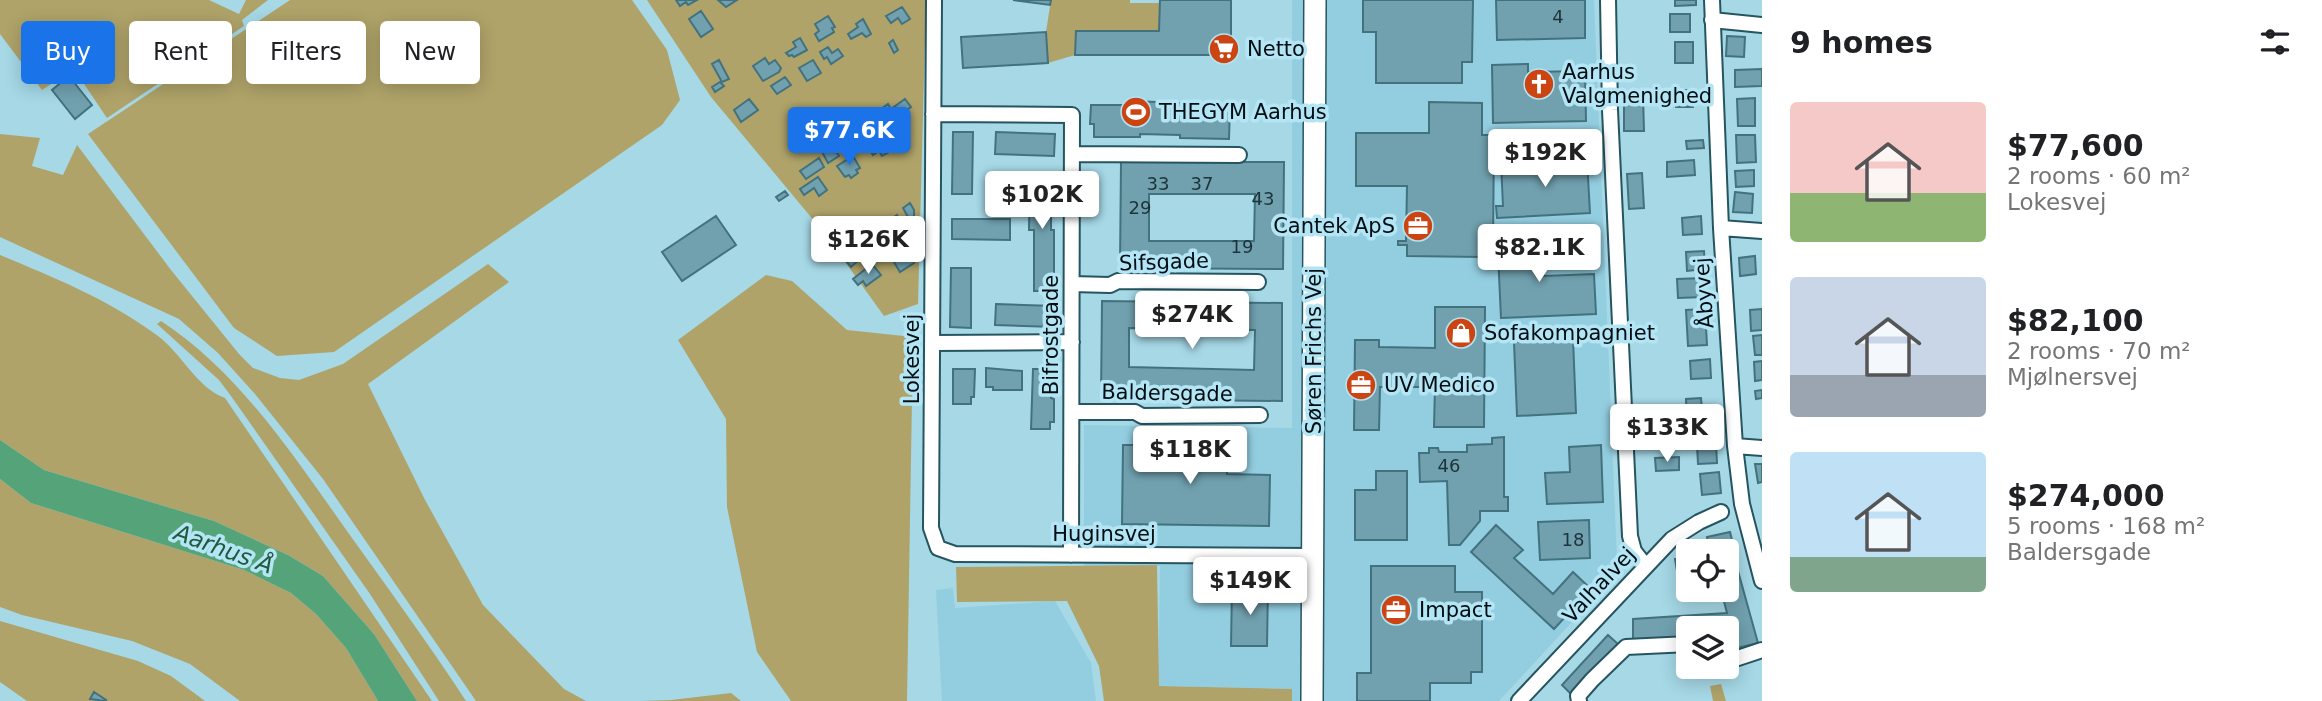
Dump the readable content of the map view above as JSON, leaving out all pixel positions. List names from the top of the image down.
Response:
{
  "streets": {
    "street": [
      "Sifsgade",
      "Åbyvej",
      "Bifrostgade",
      "Søren Frichs Vej",
      "Lokesvej",
      "Baldersgade",
      "Huginsvej",
      "Valhalvej"
    ]
  },
  "crossings": [
    ["Sifsgade", "Bifrostgade"],
    ["Bifrostgade", "Lokesvej"],
    ["Bifrostgade", "Baldersgade"],
    ["Bifrostgade", "Huginsvej"],
    ["Søren Frichs Vej", "Huginsvej"],
    ["Lokesvej", "Huginsvej"]
  ],
  "water": ["Aarhus Å"],
  "places": {
    "supermarket": ["Netto"],
    "church": ["Aarhus Valgmenighed"],
    "sports": ["THEGYM Aarhus"],
    "office": ["Cantek ApS", "UV Medico", "Impact"],
    "shop": ["Sofakompagniet"]
  },
  "house_numbers": [
    "4",
    "33",
    "37",
    "43",
    "29",
    "19",
    "46",
    "18"
  ],
  "page": {
    "heading": "9 homes",
    "chip": [
      "Buy",
      "Rent",
      "Filters",
      "New"
    ],
    "list": [
      {
        "name": "$77,600",
        "note": "2 rooms · 60 m² · Lokesvej"
      },
      {
        "name": "$82,100",
        "note": "2 rooms · 70 m² · Mjølnersvej"
      },
      {
        "name": "$274,000",
        "note": "5 rooms · 168 m² · Baldersgade"
      }
    ],
    "price": [
      "$77.6K",
      "$192K",
      "$102K",
      "$126K",
      "$82.1K",
      "$274K",
      "$133K",
      "$118K",
      "$149K"
    ]
  }
}
